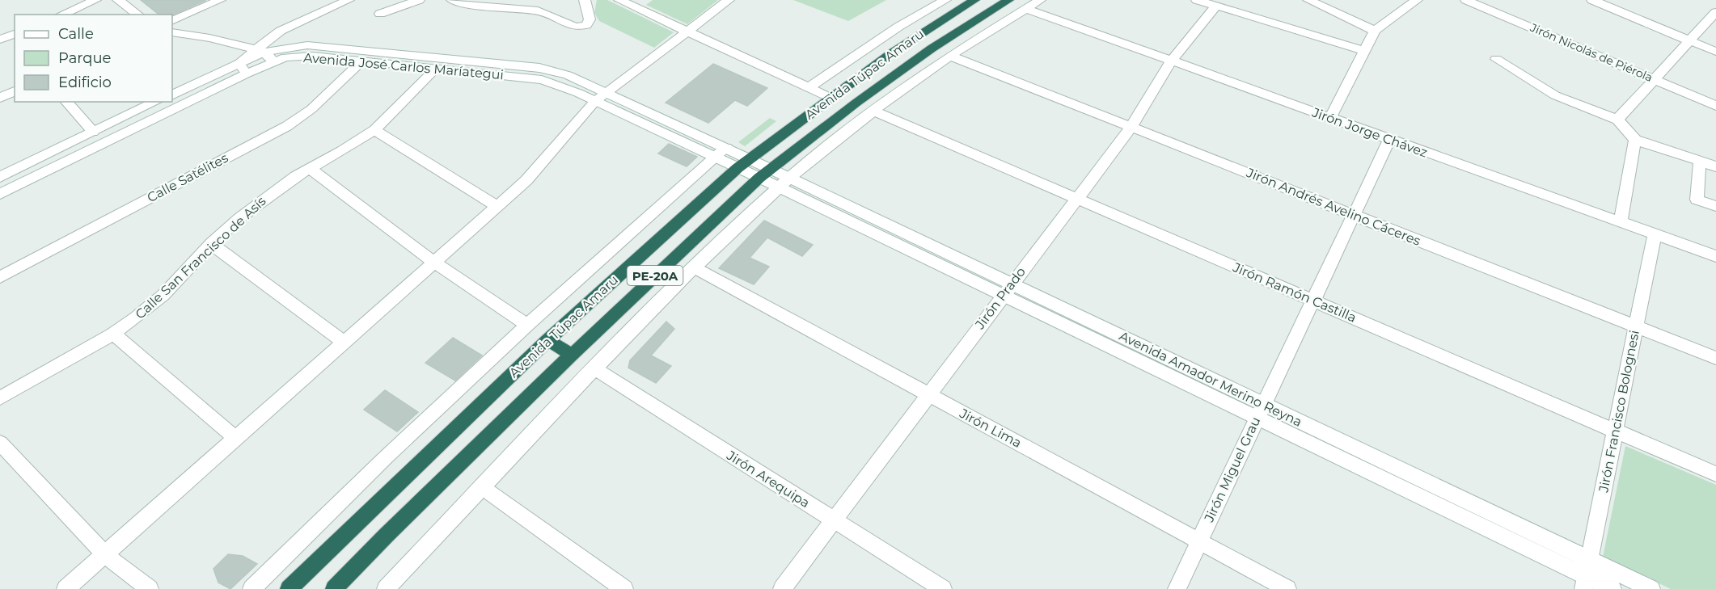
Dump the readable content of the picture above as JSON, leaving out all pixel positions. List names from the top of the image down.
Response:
{
  "streets": {
    "highway": ["Avenida Túpac Amaru", "PE-20A"],
    "street": [
      "Jirón Nicolás de Piérola",
      "Avenida José Carlos Maríategui",
      "Jirón Jorge Chávez",
      "Calle Satélites",
      "Jirón Andrés Avelino Cáceres",
      "Calle San Francisco de Asís",
      "Jirón Ramón Castilla",
      "Jirón Prado",
      "Avenida Amador Merino Reyna",
      "Jirón Francisco Bolognesi",
      "Jirón Lima",
      "Jirón Miguel Grau",
      "Jirón Arequipa"
    ]
  },
  "crossings": [
    ["Avenida José Carlos Maríategui", "Avenida Túpac Amaru"],
    ["Avenida José Carlos Maríategui", "Calle Satélites"],
    ["Avenida José Carlos Maríategui", "Calle San Francisco de Asís"],
    ["Avenida José Carlos Maríategui", "Avenida Amador Merino Reyna"],
    ["Avenida Túpac Amaru", "Avenida Amador Merino Reyna"],
    ["Jirón Jorge Chávez", "Jirón Prado"],
    ["Jirón Jorge Chávez", "Jirón Francisco Bolognesi"],
    ["Jirón Jorge Chávez", "Jirón Miguel Grau"],
    ["Jirón Andrés Avelino Cáceres", "Jirón Prado"],
    ["Jirón Andrés Avelino Cáceres", "Jirón Francisco Bolognesi"],
    ["Jirón Andrés Avelino Cáceres", "Jirón Miguel Grau"],
    ["Jirón Ramón Castilla", "Jirón Prado"],
    ["Jirón Ramón Castilla", "Jirón Francisco Bolognesi"],
    ["Jirón Ramón Castilla", "Jirón Miguel Grau"],
    ["Jirón Prado", "Avenida Amador Merino Reyna"],
    ["Jirón Prado", "Jirón Lima"],
    ["Jirón Prado", "Jirón Arequipa"],
    ["Avenida Amador Merino Reyna", "Jirón Francisco Bolognesi"],
    ["Avenida Amador Merino Reyna", "Jirón Miguel Grau"],
    ["Jirón Lima", "Jirón Miguel Grau"]
  ],
  "legend": ["Calle", "Parque", "Edificio"]
}
